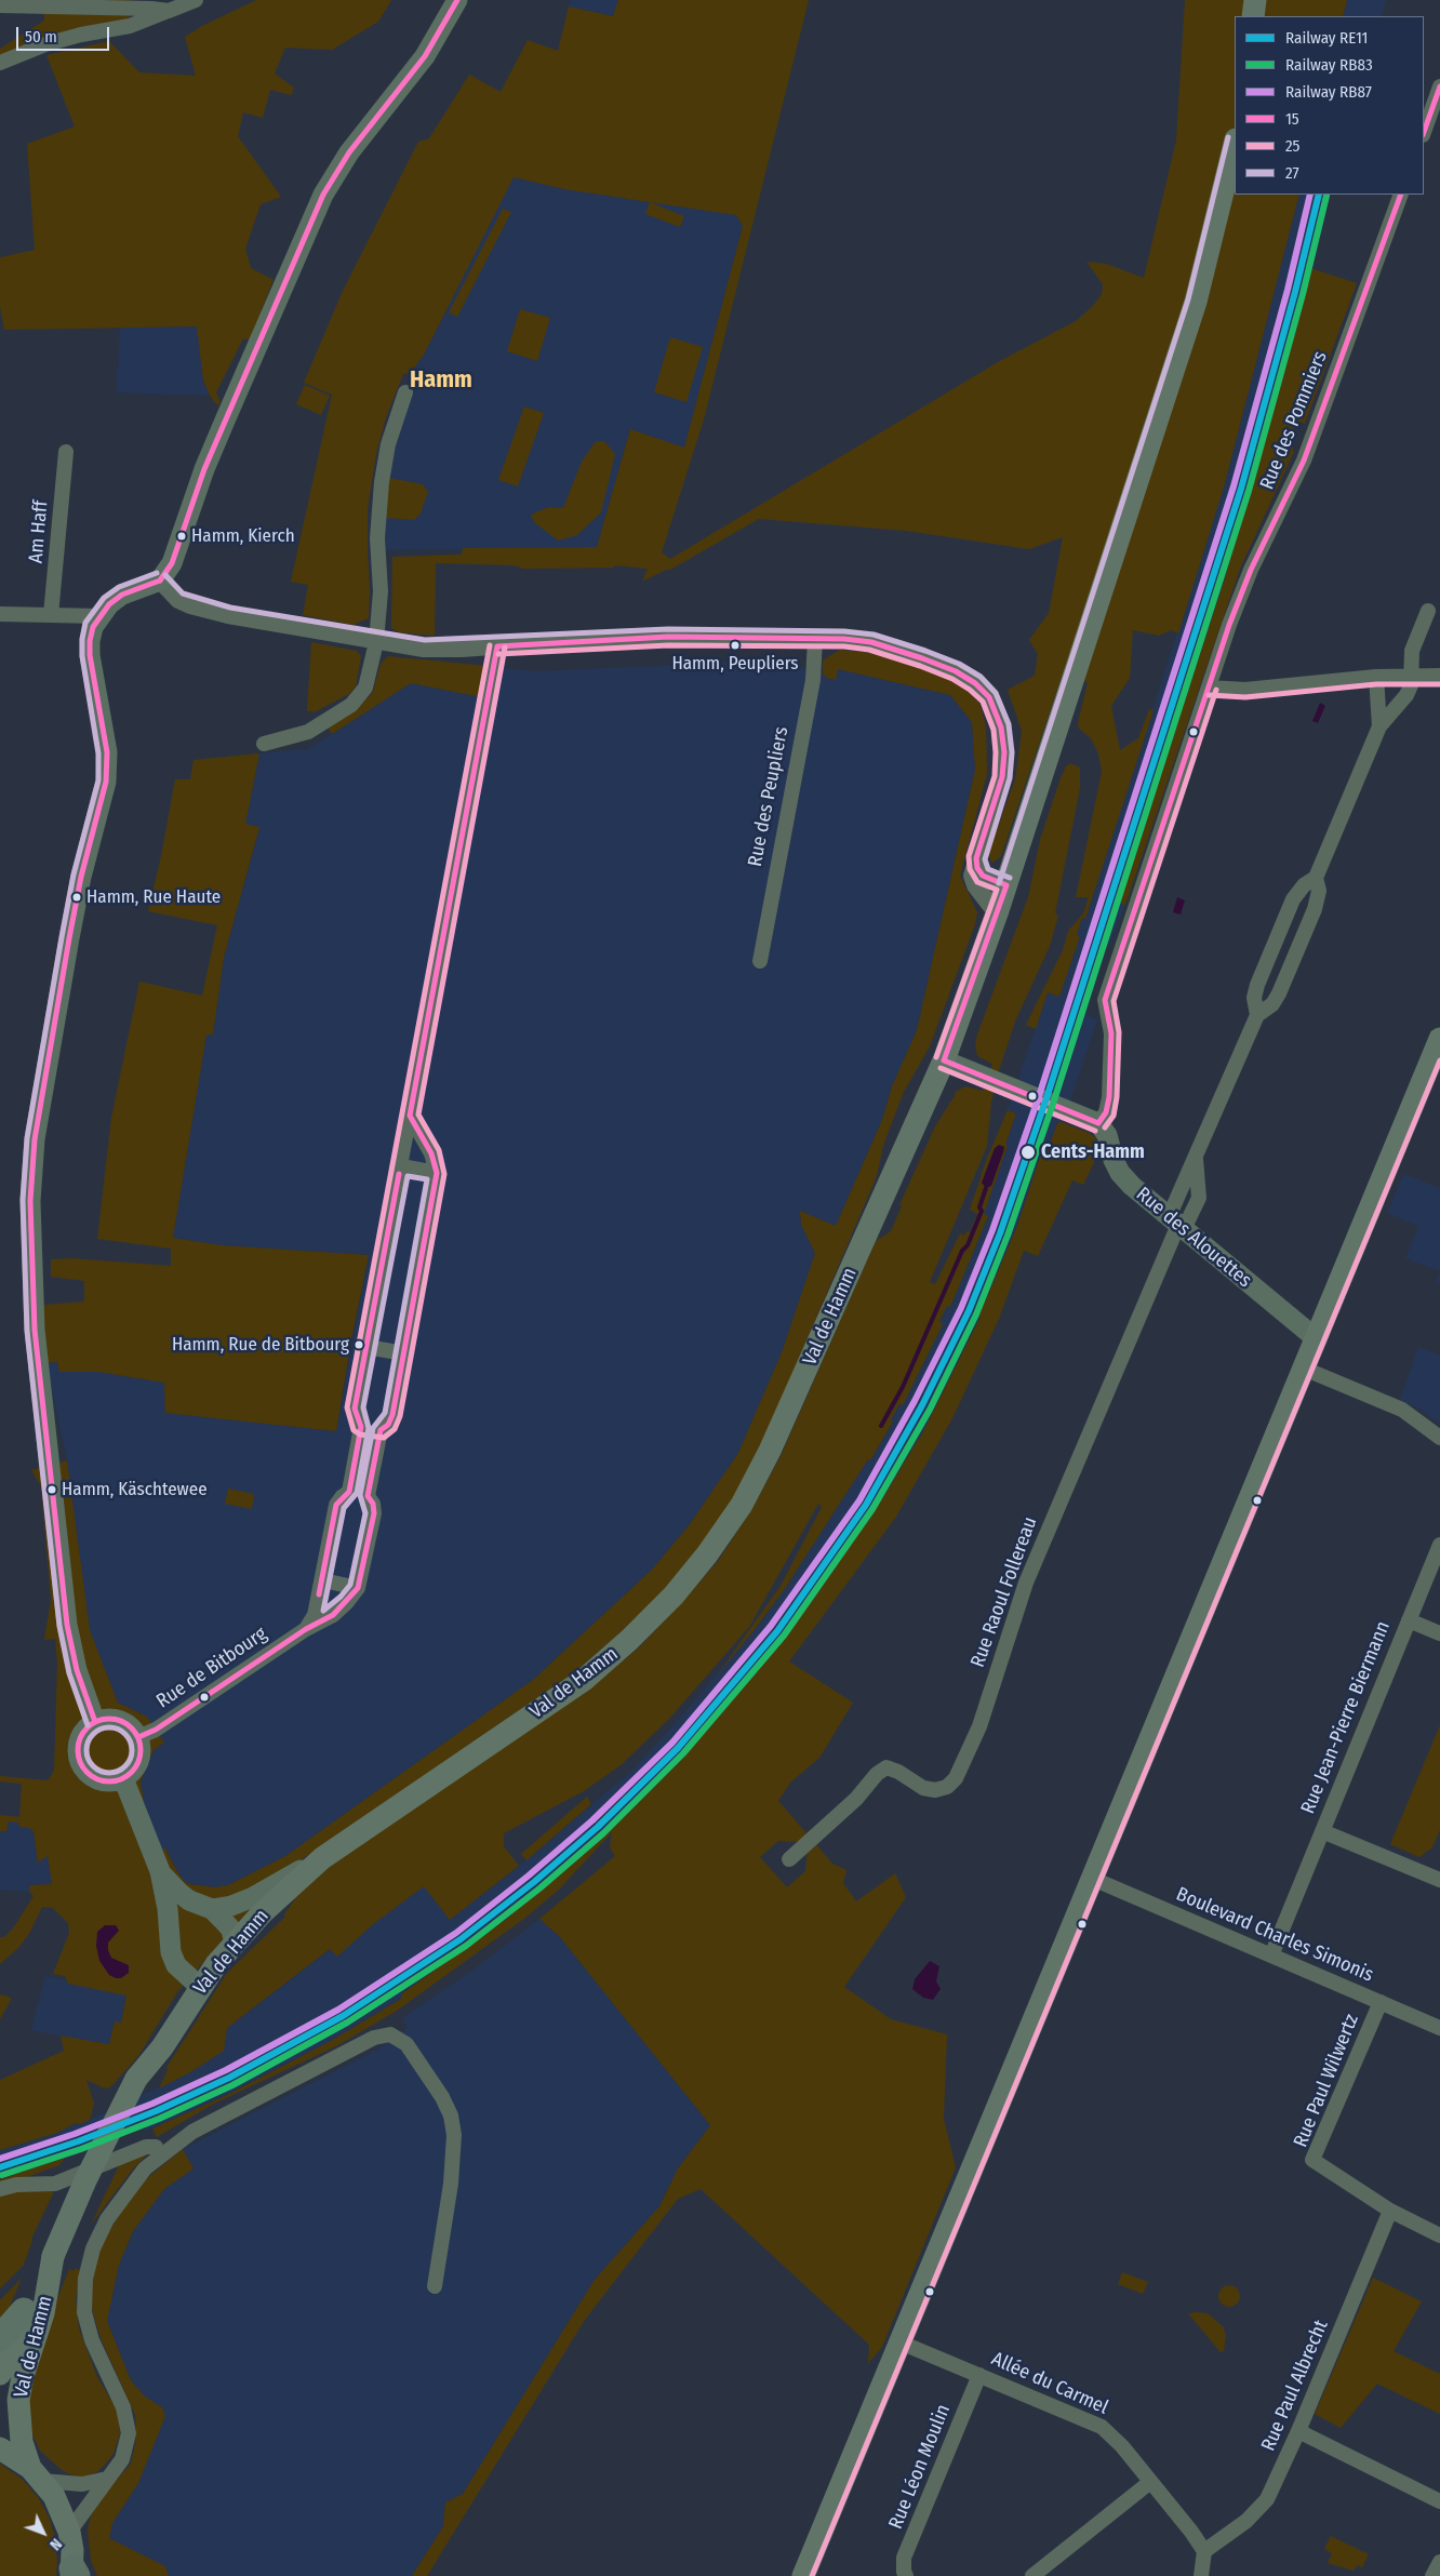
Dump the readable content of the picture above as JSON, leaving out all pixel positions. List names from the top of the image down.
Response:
{
  "streets": {
    "main road": ["Rue des Alouettes", "Val de Hamm"],
    "street": [
      "Rue des Pommiers",
      "Am Haff",
      "Rue des Peupliers",
      "Rue Raoul Follereau",
      "Rue de Bitbourg",
      "Rue Jean-Pierre Biermann",
      "Boulevard Charles Simonis",
      "Rue Paul Wilwertz",
      "Allée du Carmel",
      "Rue Paul Albrecht",
      "Rue Léon Moulin"
    ]
  },
  "crossings": [
    ["Rue des Pommiers", "Rue des Alouettes"],
    ["Rue des Alouettes", "Rue Raoul Follereau"],
    ["Rue Jean-Pierre Biermann", "Boulevard Charles Simonis"],
    ["Boulevard Charles Simonis", "Rue Paul Wilwertz"],
    ["Rue Paul Wilwertz", "Rue Paul Albrecht"],
    ["Allée du Carmel", "Rue Paul Albrecht"],
    ["Allée du Carmel", "Rue Léon Moulin"]
  ],
  "districts": ["Hamm"],
  "places": [
    "Hamm, Kierch",
    "Hamm, Peupliers",
    "Hamm, Rue Haute",
    "Cents-Hamm",
    "Hamm, Rue de Bitbourg",
    "Hamm, Käschtewee"
  ],
  "lines": [
    "transit line 15",
    "transit line 27",
    "rail line RE11",
    "rail line RB87",
    "rail line RB83",
    "transit line 25"
  ],
  "legend": [
    "Railway RE11",
    "Railway RB83",
    "Railway RB87",
    "15",
    "25",
    "27"
  ],
  "scale_bar": "50 m",
  "north": "bottom right"
}
